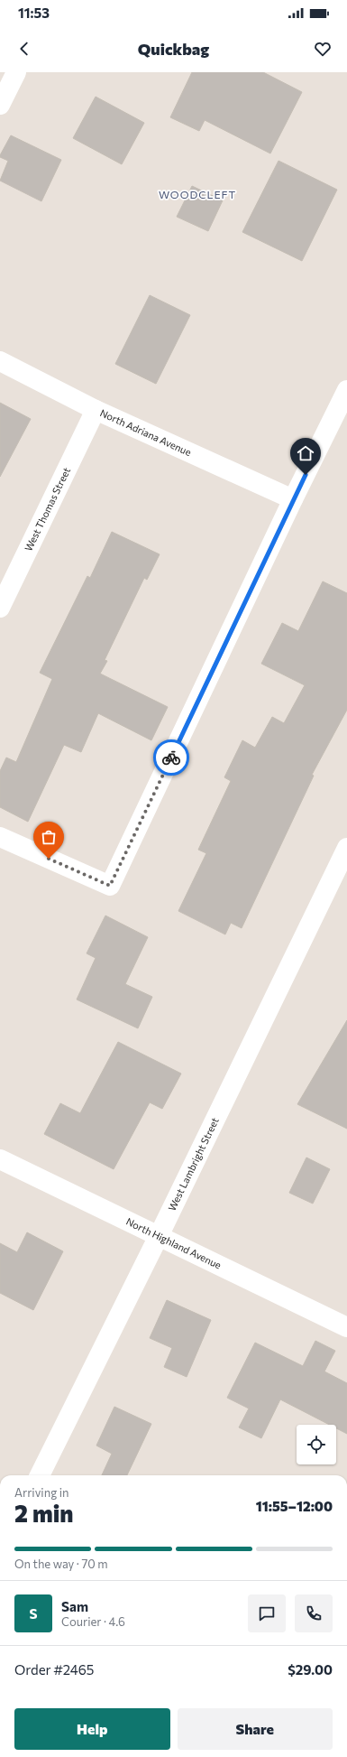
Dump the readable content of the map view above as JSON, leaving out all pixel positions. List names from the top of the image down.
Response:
{
  "streets": {
    "street": [
      "North Adriana Avenue",
      "West Thomas Street",
      "West Lambright Street",
      "North Highland Avenue"
    ]
  },
  "crossings": [
    ["North Adriana Avenue", "West Thomas Street"],
    ["West Lambright Street", "North Highland Avenue"]
  ],
  "districts": ["WOODCLEFT"],
  "page": {
    "status": "11:53",
    "header": "Quickbag",
    "heading": ["2 min", "Arriving in", "11:55–12:00"],
    "panel": [
      "Sam",
      "Courier · 4.6",
      "Order #2465",
      "$29.00"
    ],
    "bar": "On the way · 70 m",
    "round": "S",
    "buttons": ["Help", "Share"]
  }
}
